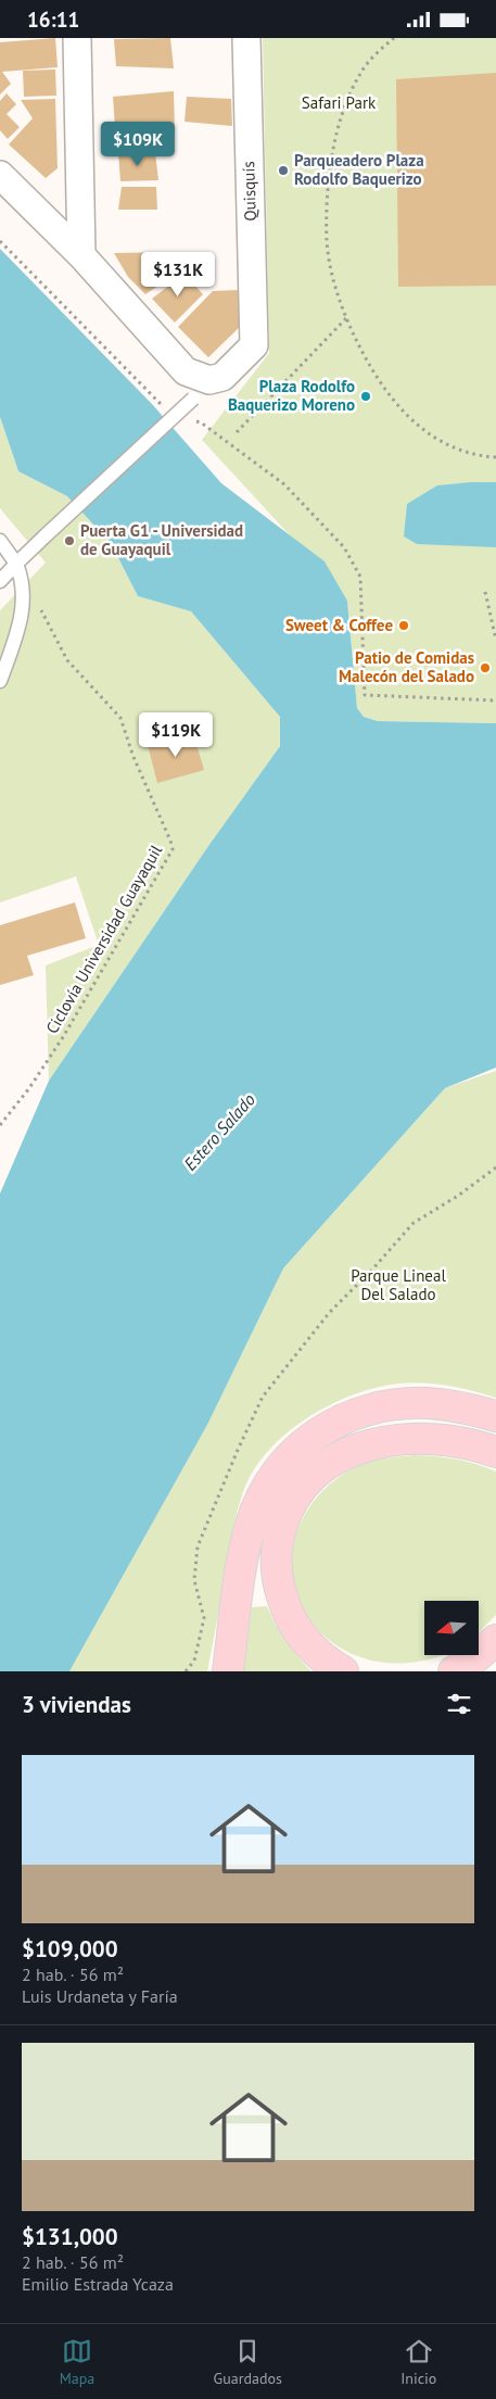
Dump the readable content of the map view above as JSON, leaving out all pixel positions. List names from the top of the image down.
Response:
{
  "streets": {
    "street": ["Quisquís"],
    "path": ["Ciclovía Universidad Guayaquil"]
  },
  "water": ["Estero Salado"],
  "parks": ["Safari Park", "Parque Lineal Del Salado"],
  "places": [
    "Parqueadero Plaza Rodolfo Baquerizo",
    "Plaza Rodolfo Baquerizo Moreno",
    "Puerta G1 - Universidad de Guayaquil",
    "Sweet & Coffee",
    "Patio de Comidas Malecón del Salado"
  ],
  "north": "left",
  "page": {
    "status": "16:11",
    "price": ["$109K", "$131K", "$119K"],
    "heading": "3 viviendas",
    "list": [
      {
        "name": "$109,000",
        "note": "2 hab. · 56 m² · Luis Urdaneta y Faría"
      },
      {
        "name": "$131,000",
        "note": "2 hab. · 56 m² · Emilio Estrada Ycaza"
      }
    ],
    "tabs": ["Mapa", "Guardados", "Inicio"]
  }
}
